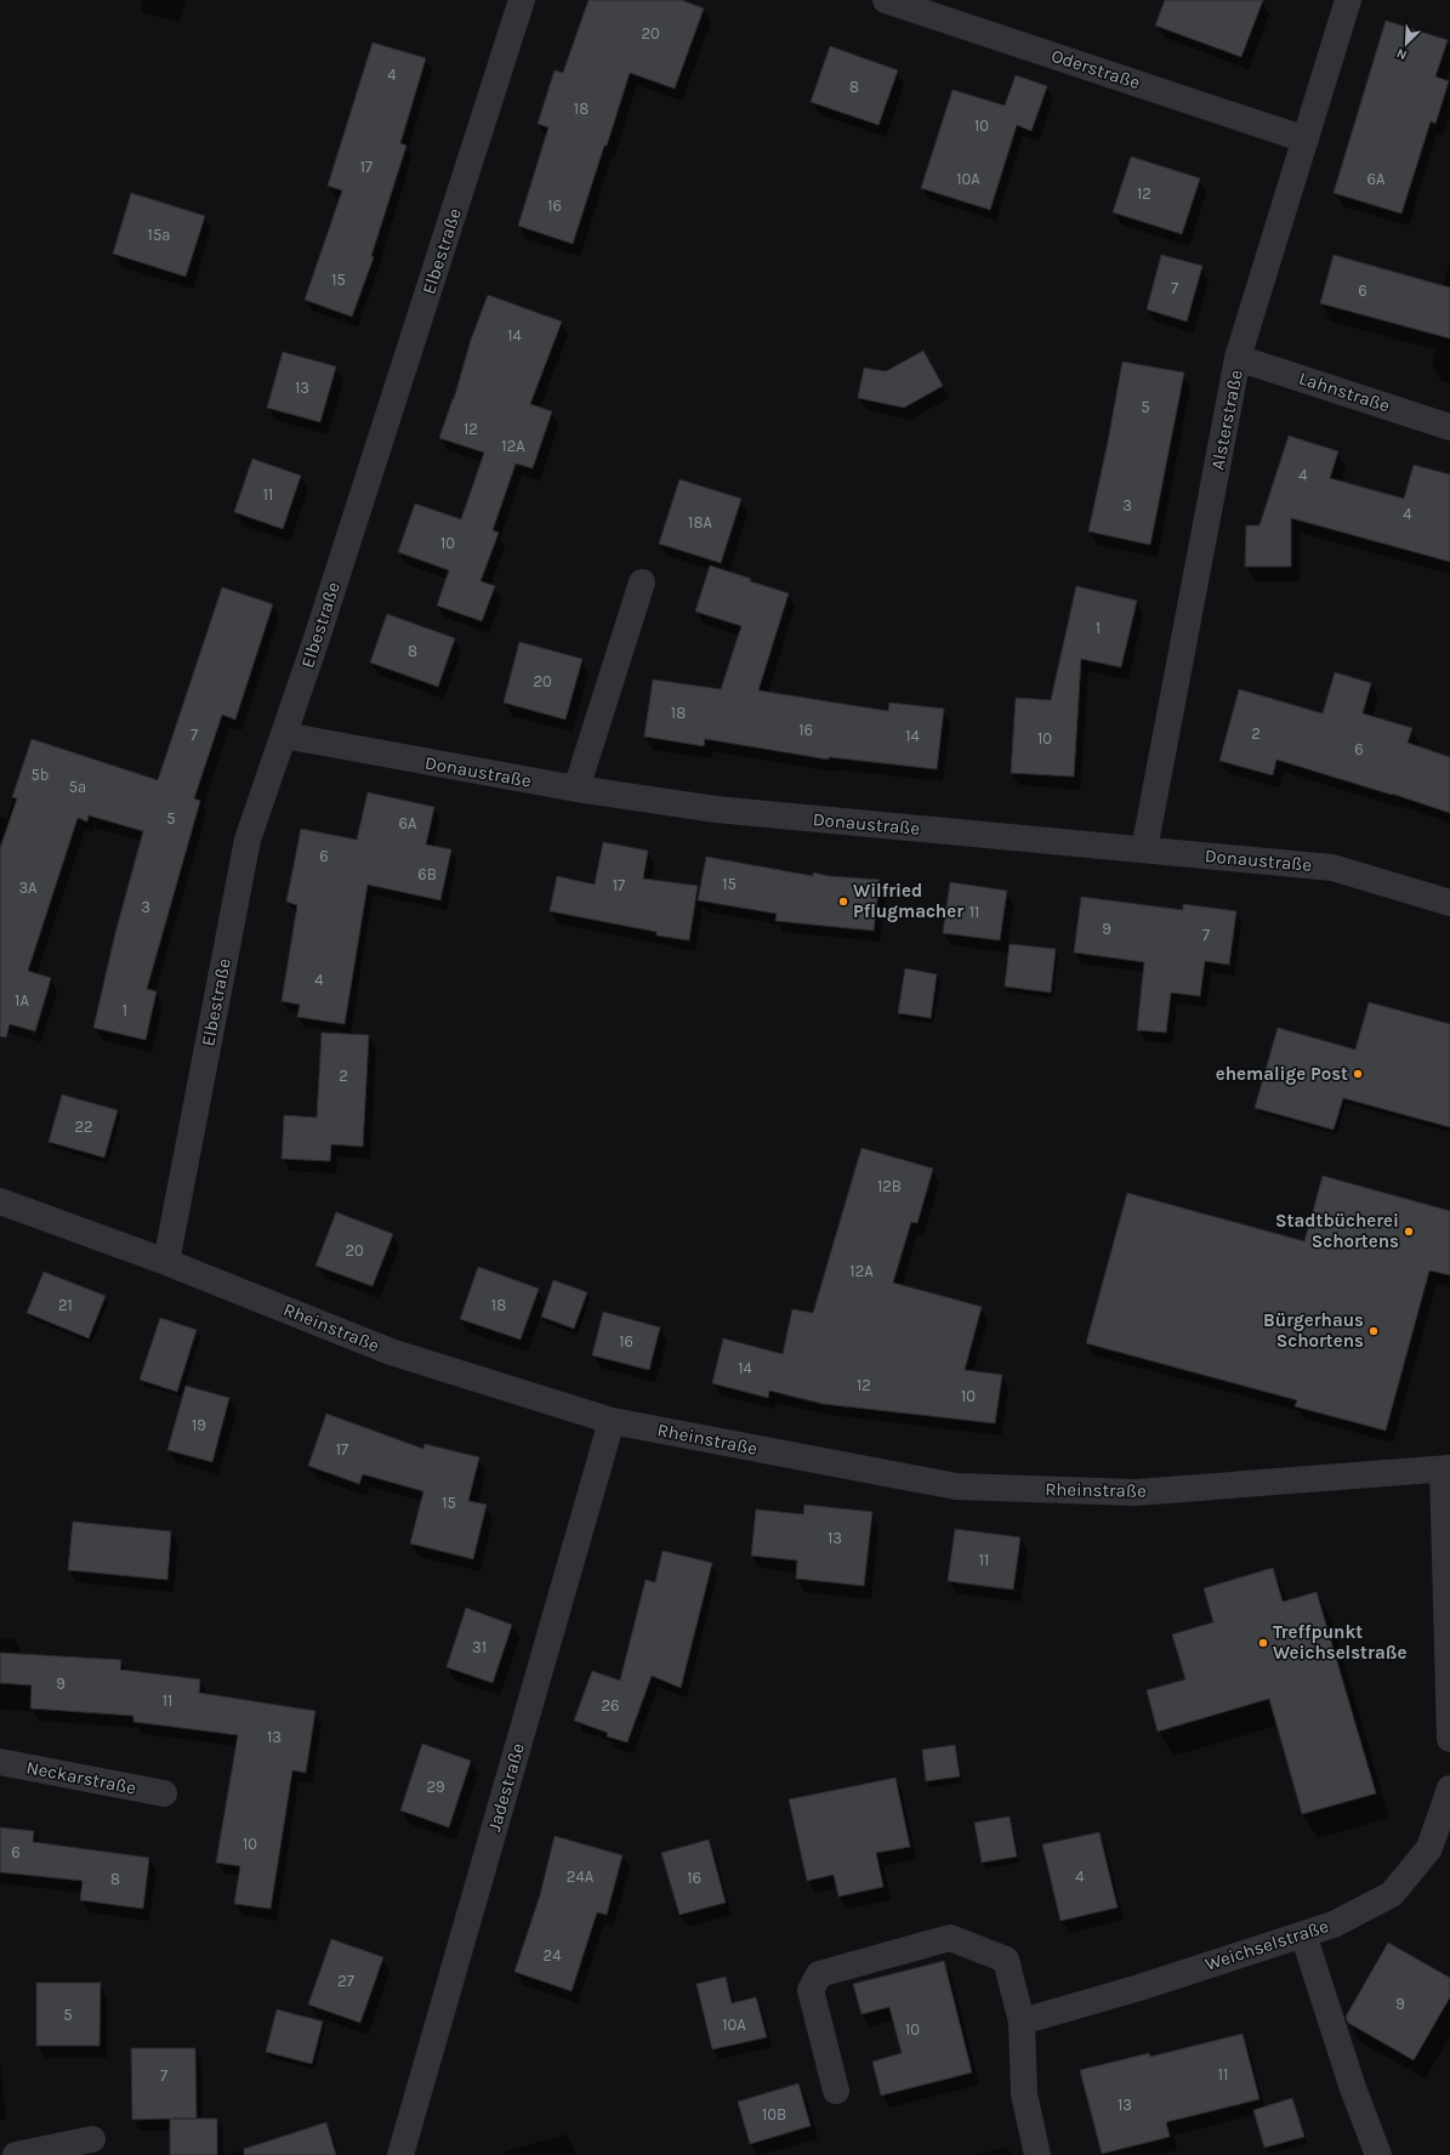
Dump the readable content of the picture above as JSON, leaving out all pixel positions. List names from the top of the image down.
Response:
{
  "streets": {
    "street": [
      "Oderstraße",
      "Elbestraße",
      "Lahnstraße",
      "Alsterstraße",
      "Donaustraße",
      "Rheinstraße",
      "Neckarstraße",
      "Jadestraße",
      "Weichselstraße"
    ]
  },
  "crossings": [
    ["Oderstraße", "Alsterstraße"],
    ["Elbestraße", "Donaustraße"],
    ["Elbestraße", "Rheinstraße"],
    ["Lahnstraße", "Alsterstraße"],
    ["Alsterstraße", "Donaustraße"],
    ["Rheinstraße", "Jadestraße"]
  ],
  "places": [
    "Wilfried Pflugmacher",
    "ehemalige Post",
    "Stadtbücherei Schortens",
    "Bürgerhaus Schortens",
    "Treffpunkt Weichselstraße"
  ],
  "house_numbers": [
    "20",
    "4",
    "8",
    "18",
    "10",
    "17",
    "10A",
    "6A",
    "12",
    "16",
    "15a",
    "15",
    "7",
    "6",
    "14",
    "13",
    "5",
    "12",
    "12A",
    "4",
    "11",
    "3",
    "4",
    "18A",
    "10",
    "1",
    "8",
    "20",
    "18",
    "16",
    "2",
    "7",
    "14",
    "10",
    "6",
    "5b",
    "5a",
    "5",
    "6A",
    "6",
    "6B",
    "15",
    "17",
    "3A",
    "3",
    "11",
    "9",
    "7",
    "4",
    "1A",
    "1",
    "2",
    "22",
    "12B",
    "20",
    "12A",
    "21",
    "18",
    "16",
    "14",
    "12",
    "10",
    "19",
    "17",
    "15",
    "13",
    "11",
    "31",
    "9",
    "11",
    "26",
    "13",
    "29",
    "10",
    "6",
    "24A",
    "4",
    "16",
    "8",
    "24",
    "27",
    "9",
    "5",
    "10A",
    "10",
    "11",
    "7",
    "13",
    "10B"
  ],
  "north": "bottom left"
}
